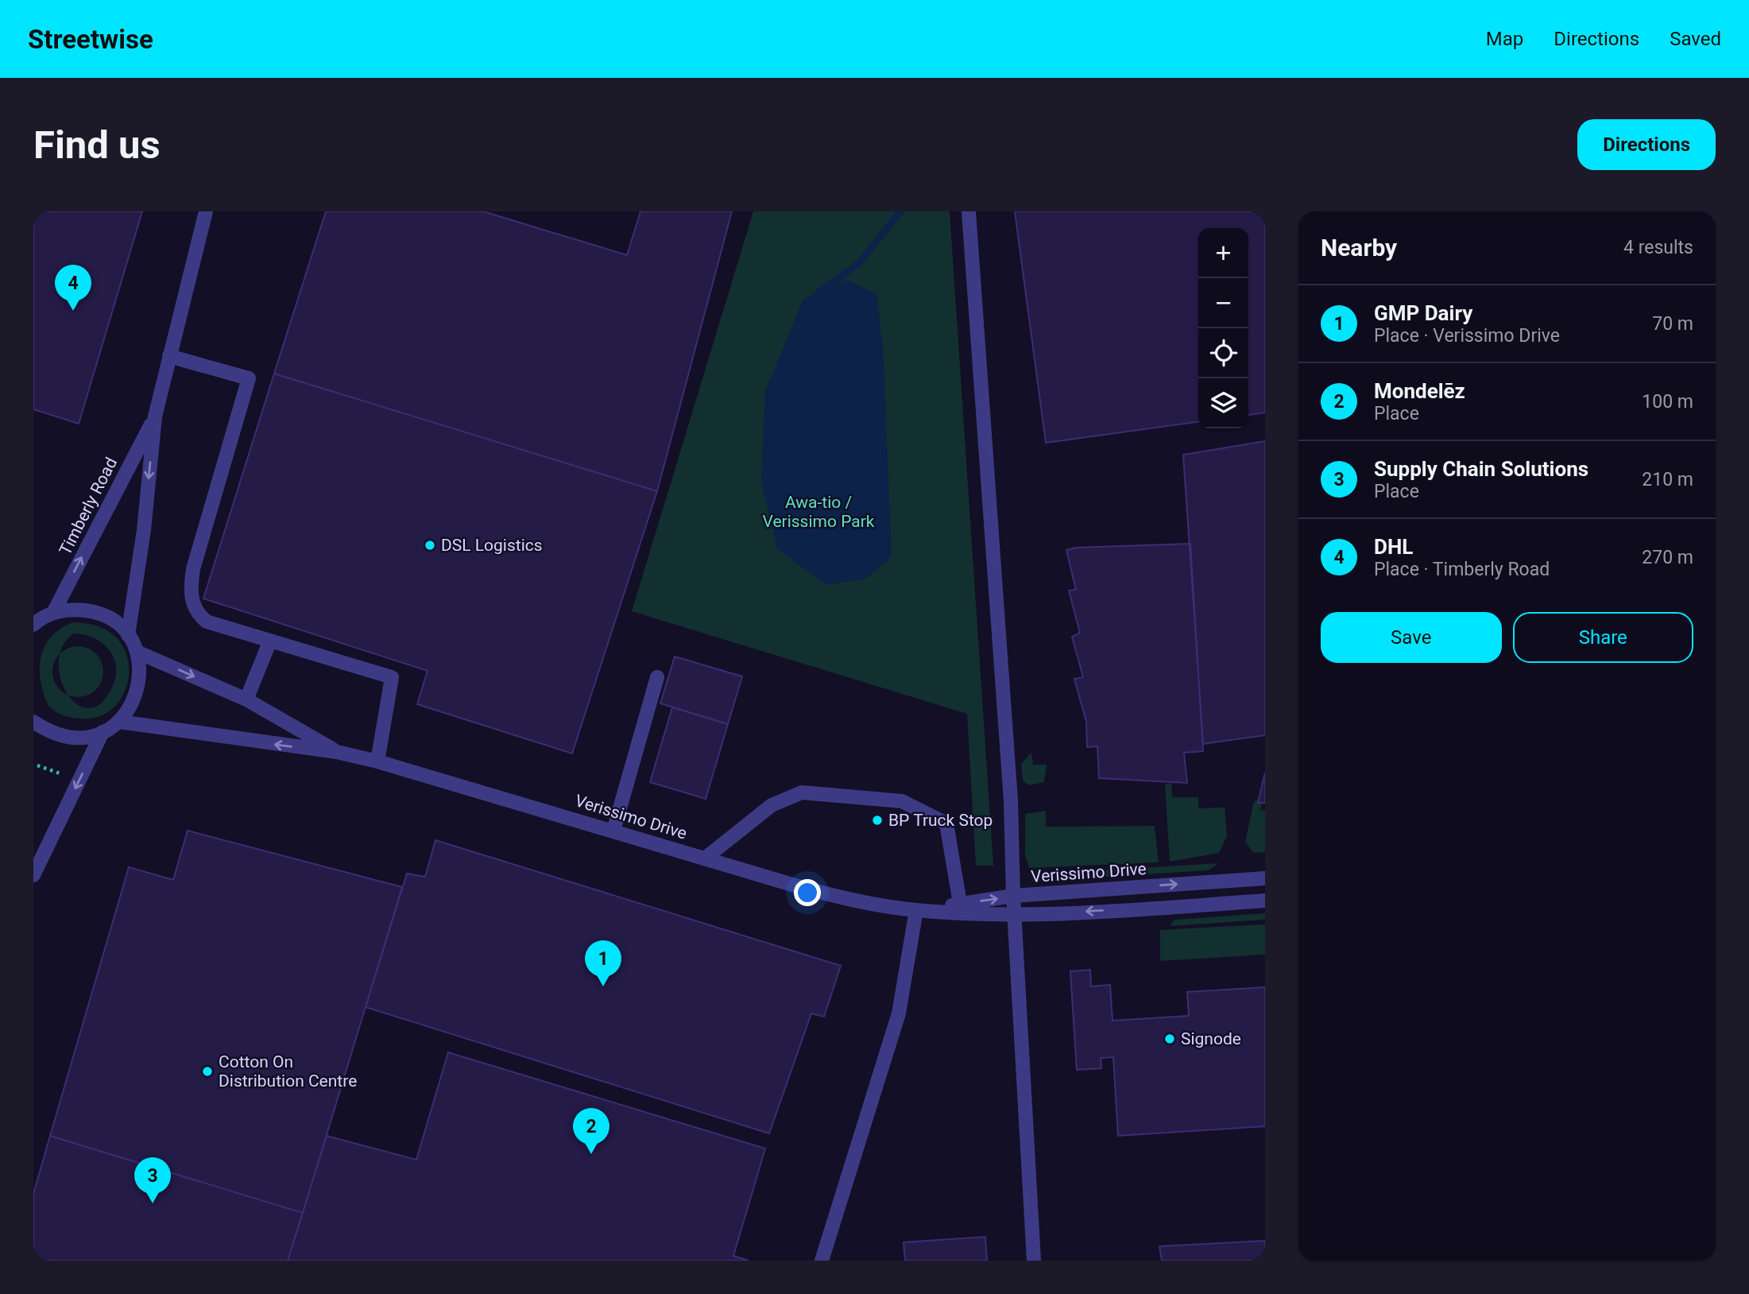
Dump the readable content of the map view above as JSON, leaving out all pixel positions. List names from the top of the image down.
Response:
{
  "streets": {
    "street": ["Timberly Road", "Verissimo Drive"]
  },
  "parks": ["Awa-tio / Verissimo Park"],
  "places": [
    "DSL Logistics",
    "BP Truck Stop",
    "Signode",
    "Cotton On Distribution Centre"
  ],
  "page": {
    "header": "Streetwise",
    "nav": ["Map", "Directions", "Saved"],
    "buttons": [
      "Directions",
      ["Save", "Share"]
    ],
    "title": "Find us",
    "heading": ["Nearby", "4 results"],
    "map_buttons": ["+", "−"],
    "pins": [
      "4",
      "1",
      "2",
      "3"
    ],
    "list": [
      {
        "mark": "1",
        "name": "GMP Dairy",
        "note": "Place · Verissimo Drive",
        "value": "70 m"
      },
      {
        "mark": "2",
        "name": "Mondelēz",
        "note": "Place",
        "value": "100 m"
      },
      {
        "mark": "3",
        "name": "Supply Chain Solutions",
        "note": "Place",
        "value": "210 m"
      },
      {
        "mark": "4",
        "name": "DHL",
        "note": "Place · Timberly Road",
        "value": "270 m"
      }
    ]
  }
}
